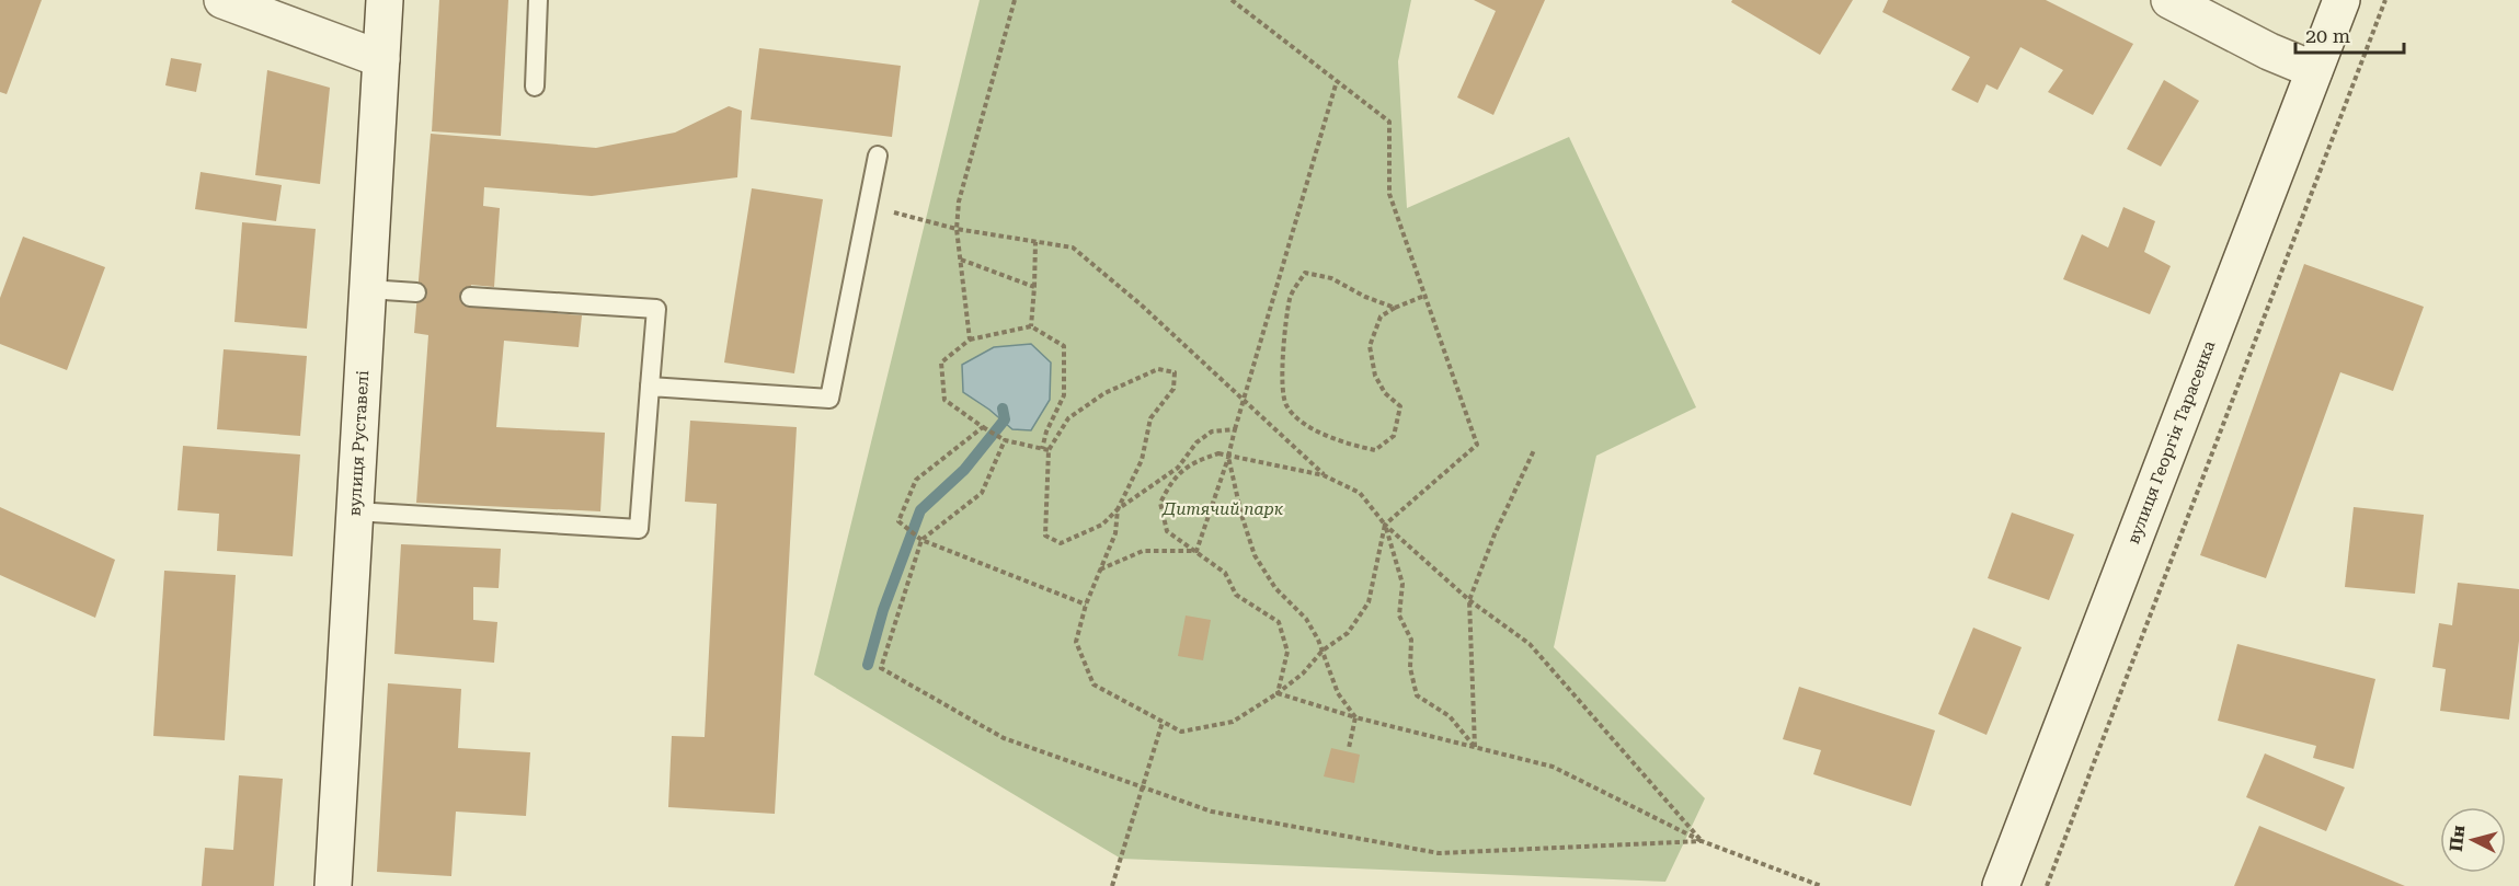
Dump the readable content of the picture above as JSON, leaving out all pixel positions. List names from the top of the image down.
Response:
{
  "streets": {
    "street": ["вулиця Георгія Тарасенка", "вулиця Руставелі"]
  },
  "parks": ["Дитячий парк"],
  "scale_bar": "20 m",
  "north": "left"
}
